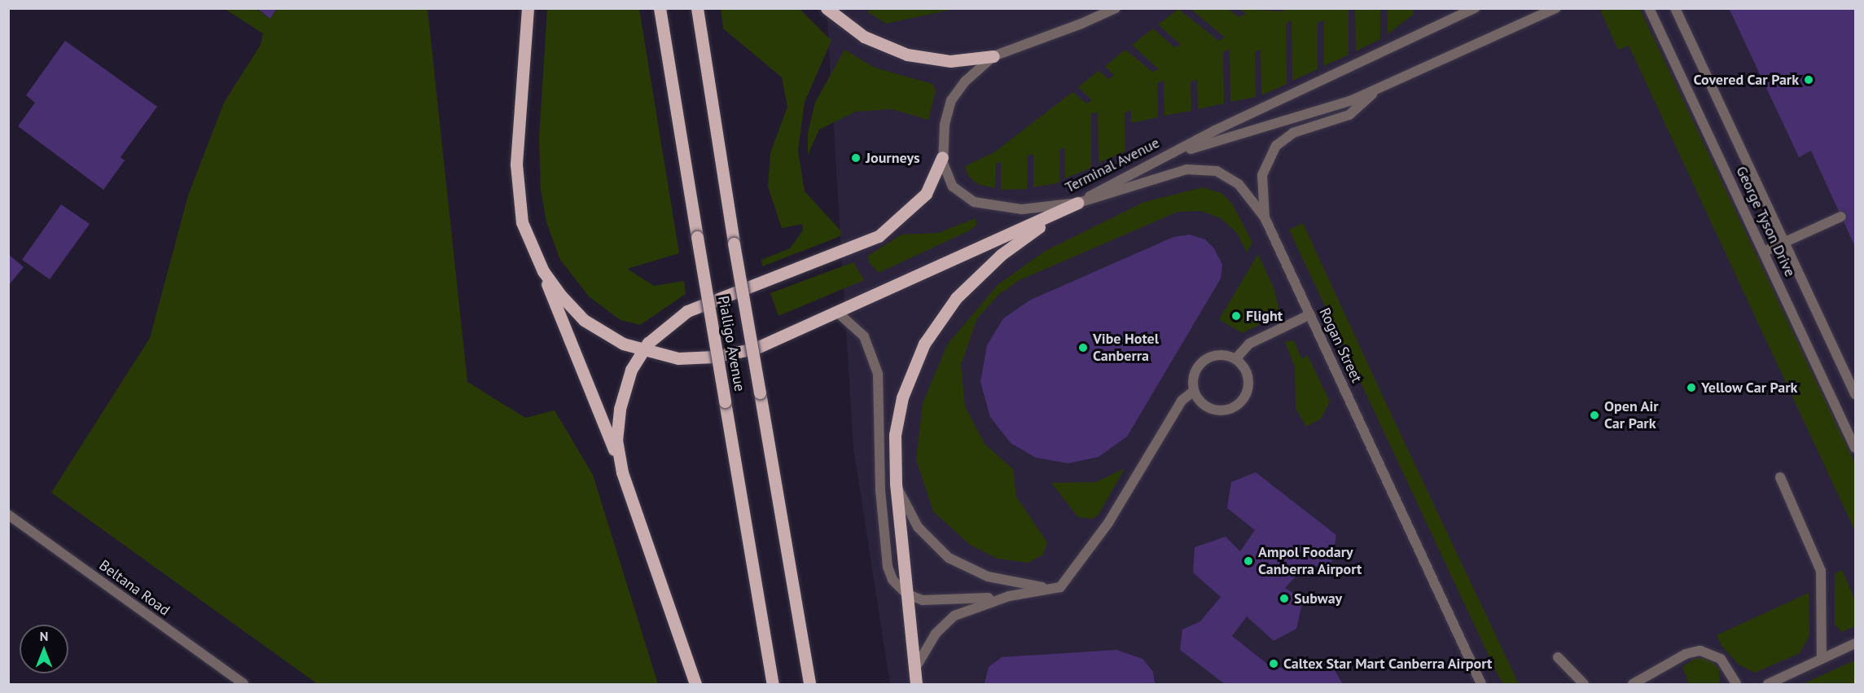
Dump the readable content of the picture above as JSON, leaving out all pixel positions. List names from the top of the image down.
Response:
{
  "streets": {
    "main road": ["Pialligo Avenue"],
    "street": [
      "Terminal Avenue",
      "George Tyson Drive",
      "Rogan Street",
      "Beltana Road"
    ]
  },
  "crossings": [
    ["Terminal Avenue", "Rogan Street"]
  ],
  "places": [
    "Covered Car Park",
    "Journeys",
    "Flight",
    "Vibe Hotel Canberra",
    "Yellow Car Park",
    "Open Air Car Park",
    "Ampol Foodary Canberra Airport",
    "Subway",
    "Caltex Star Mart Canberra Airport"
  ],
  "north": "top"
}
